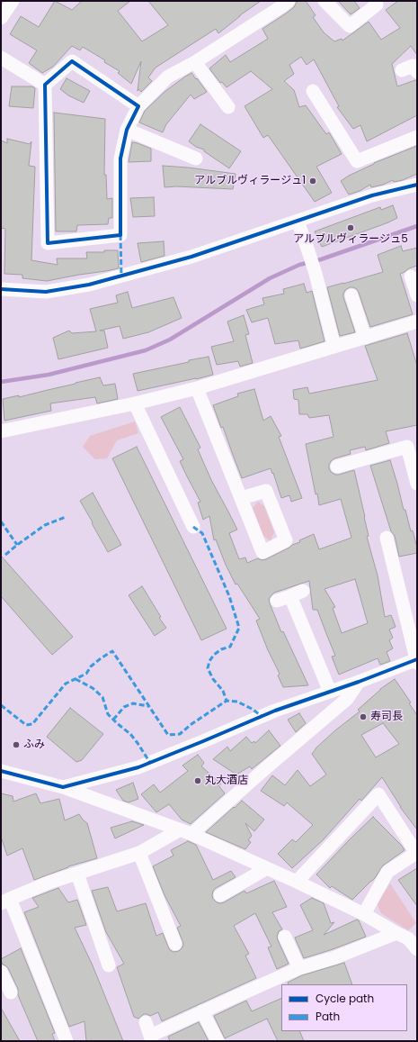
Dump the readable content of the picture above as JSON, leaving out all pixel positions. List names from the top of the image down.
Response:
{
  "places": [
    "アルブルヴィラージュ1",
    "アルブルヴィラージュ5",
    "寿司長",
    "ふみ",
    "丸大酒店"
  ],
  "legend": ["Cycle path", "Path"]
}
